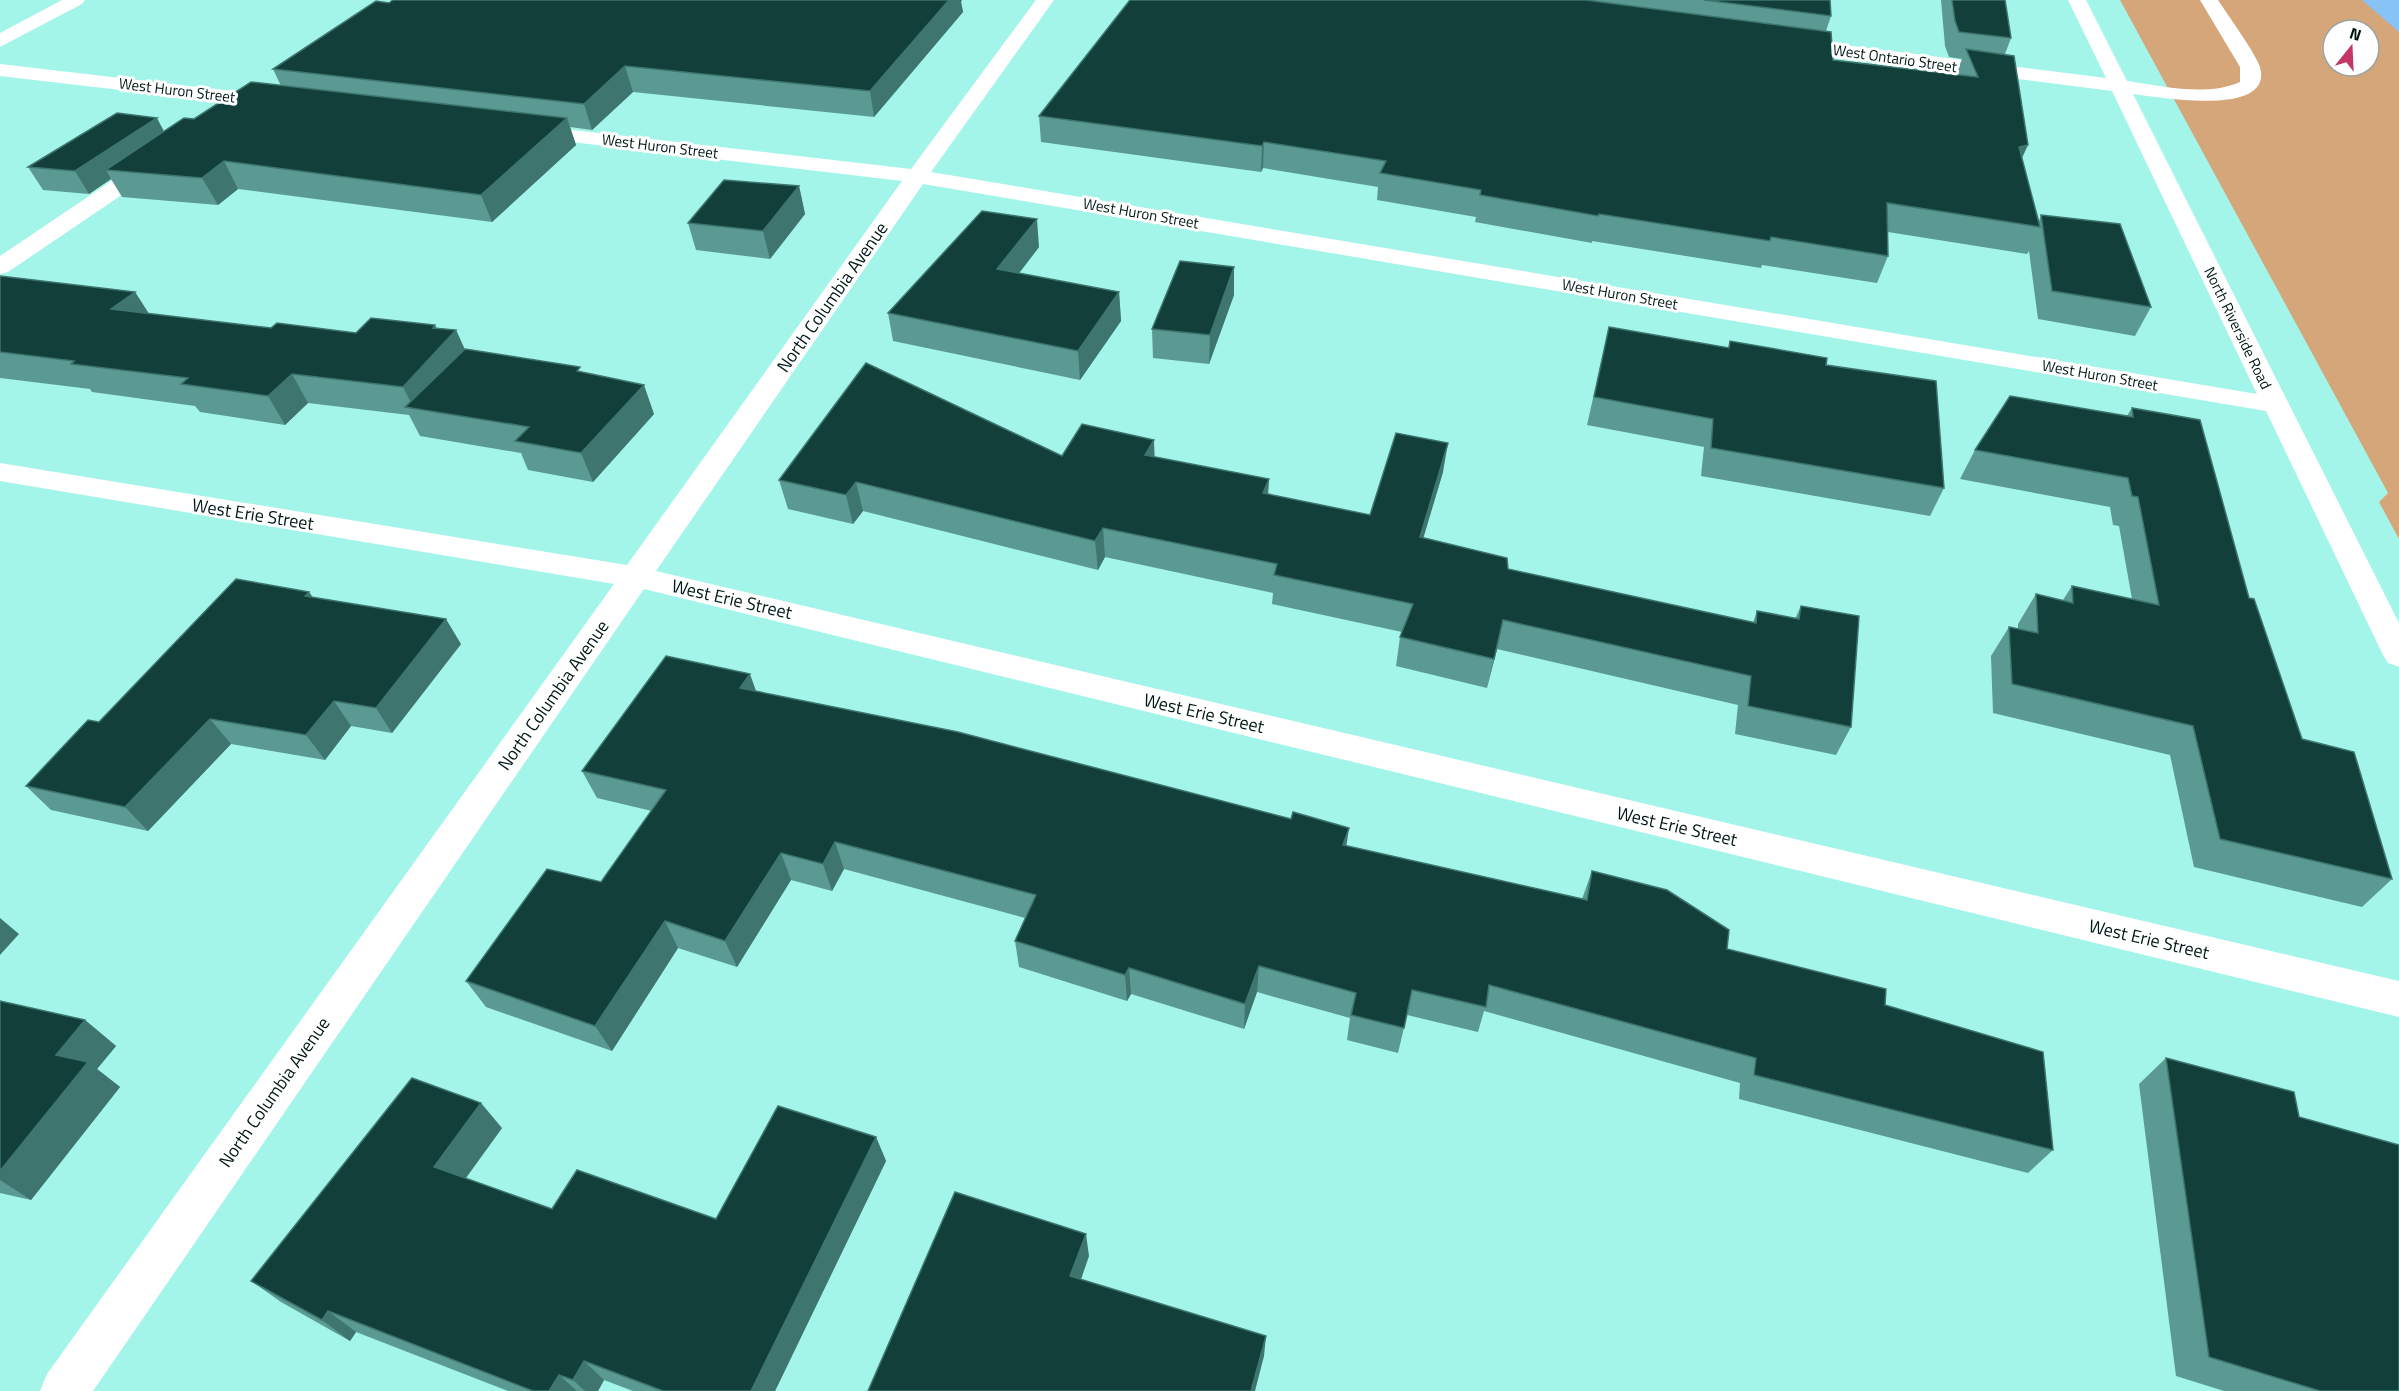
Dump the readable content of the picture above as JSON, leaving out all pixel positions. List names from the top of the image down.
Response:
{
  "streets": {
    "street": [
      "West Ontario Street",
      "West Huron Street",
      "North Columbia Avenue",
      "North Riverside Road",
      "West Erie Street"
    ]
  },
  "crossings": [
    ["West Ontario Street", "North Riverside Road"],
    ["West Huron Street", "North Columbia Avenue"],
    ["West Huron Street", "North Riverside Road"],
    ["North Columbia Avenue", "West Erie Street"]
  ],
  "north": "top"
}
